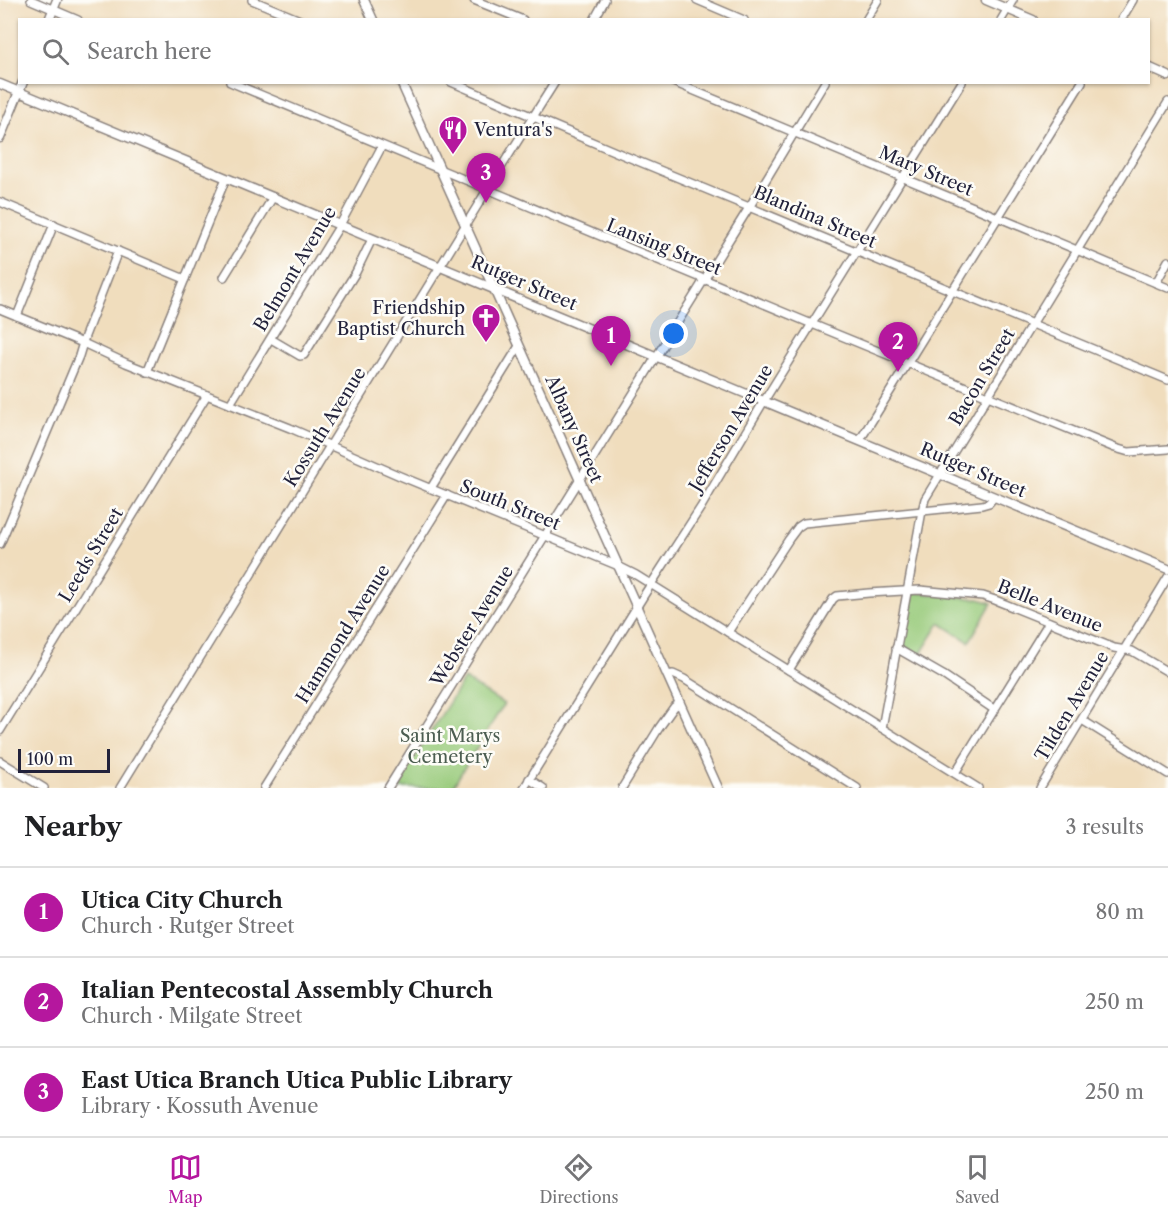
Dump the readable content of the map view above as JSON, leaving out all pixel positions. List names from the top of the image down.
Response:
{
  "streets": {
    "street": [
      "Mary Street",
      "Blandina Street",
      "Lansing Street",
      "Belmont Avenue",
      "Rutger Street",
      "Bacon Street",
      "Kossuth Avenue",
      "Jefferson Avenue",
      "Albany Street",
      "South Street",
      "Leeds Street",
      "Belle Avenue",
      "Webster Avenue",
      "Hammond Avenue",
      "Tilden Avenue"
    ]
  },
  "crossings": [
    ["Mary Street", "Bacon Street"],
    ["Mary Street", "Jefferson Avenue"],
    ["Mary Street", "Webster Avenue"],
    ["Blandina Street", "Bacon Street"],
    ["Blandina Street", "Kossuth Avenue"],
    ["Blandina Street", "Jefferson Avenue"],
    ["Blandina Street", "Webster Avenue"],
    ["Lansing Street", "Belmont Avenue"],
    ["Lansing Street", "Bacon Street"],
    ["Lansing Street", "Kossuth Avenue"],
    ["Lansing Street", "Jefferson Avenue"],
    ["Lansing Street", "Albany Street"],
    ["Lansing Street", "Webster Avenue"],
    ["Belmont Avenue", "Rutger Street"],
    ["Belmont Avenue", "South Street"],
    ["Rutger Street", "Bacon Street"],
    ["Rutger Street", "Kossuth Avenue"],
    ["Rutger Street", "Jefferson Avenue"],
    ["Rutger Street", "Albany Street"],
    ["Rutger Street", "Webster Avenue"],
    ["Bacon Street", "South Street"],
    ["Bacon Street", "Belle Avenue"],
    ["Kossuth Avenue", "Albany Street"],
    ["Kossuth Avenue", "South Street"],
    ["Jefferson Avenue", "Albany Street"],
    ["Jefferson Avenue", "South Street"],
    ["Albany Street", "South Street"],
    ["Albany Street", "Webster Avenue"],
    ["South Street", "Leeds Street"],
    ["South Street", "Belle Avenue"],
    ["South Street", "Webster Avenue"],
    ["South Street", "Hammond Avenue"],
    ["Belle Avenue", "Tilden Avenue"]
  ],
  "parks": ["Saint Marys Cemetery"],
  "places": {
    "restaurant": ["Ventura's"],
    "church": ["Friendship Baptist Church"]
  },
  "scale_bar": "100 m",
  "page": {
    "search": "Search here",
    "pins": ["3", "1", "2"],
    "scale": "100 m",
    "heading": ["Nearby", "3 results"],
    "list": [
      {
        "mark": "1",
        "name": "Utica City Church",
        "note": "Church · Rutger Street",
        "value": "80 m"
      },
      {
        "mark": "2",
        "name": "Italian Pentecostal Assembly Church",
        "note": "Church · Milgate Street",
        "value": "250 m"
      },
      {
        "mark": "3",
        "name": "East Utica Branch Utica Public Library",
        "note": "Library · Kossuth Avenue",
        "value": "250 m"
      }
    ],
    "nav": ["Map", "Directions", "Saved"]
  }
}
